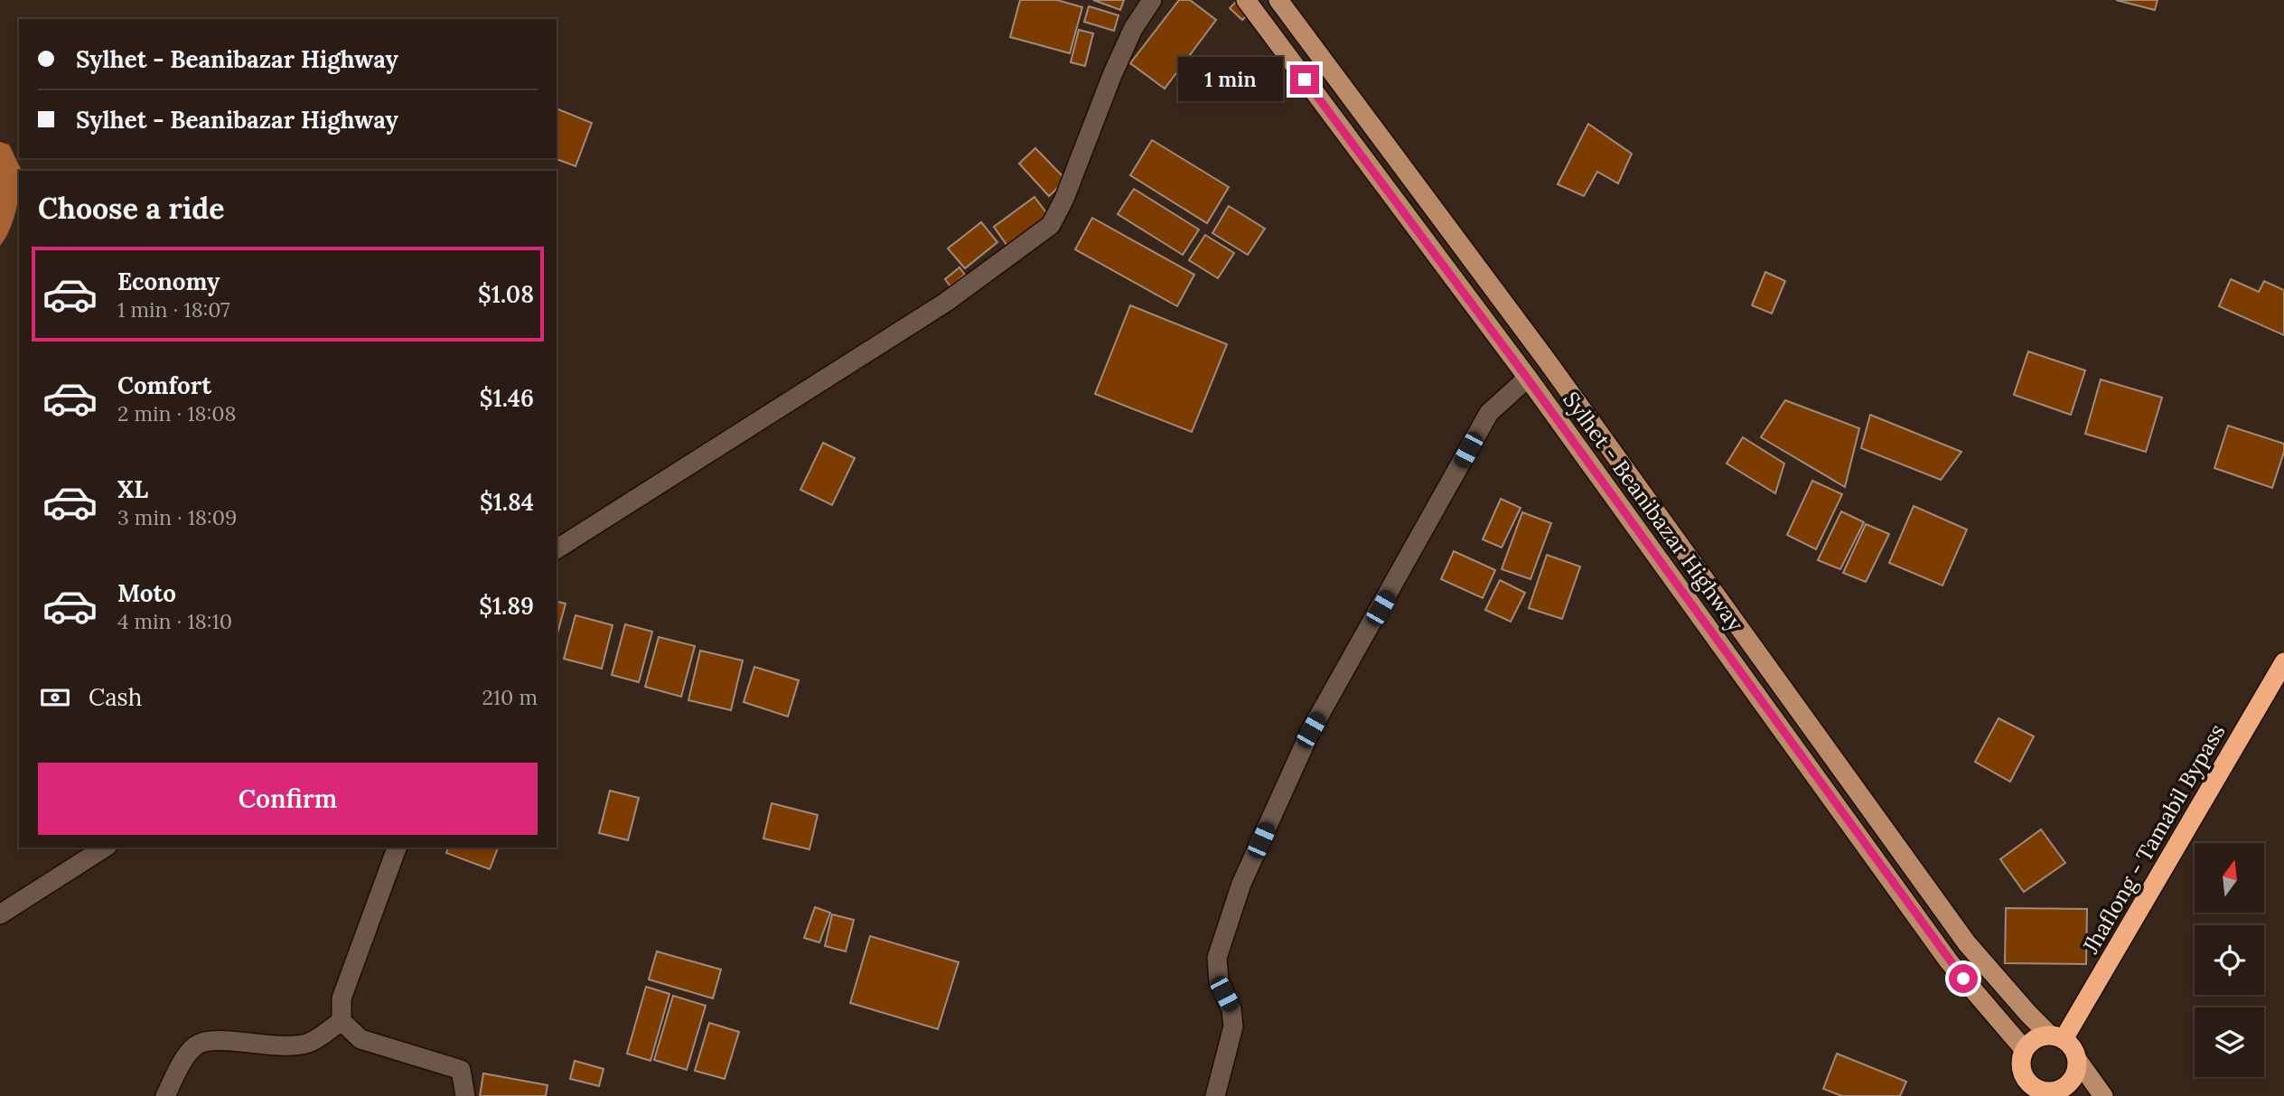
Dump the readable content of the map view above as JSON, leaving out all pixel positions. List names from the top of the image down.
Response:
{
  "streets": {
    "highway": ["Jhaflong - Tamabil Bypass"],
    "main road": ["Sylhet - Beanibazar Highway"]
  },
  "crossings": [
    ["Sylhet - Beanibazar Highway", "Jhaflong - Tamabil Bypass"]
  ],
  "north": "top",
  "page": {
    "banner": ["Sylhet - Beanibazar Highway", "Sylhet - Beanibazar Highway"],
    "bubble": "1 min",
    "heading": "Choose a ride",
    "list": [
      {
        "name": "Economy",
        "note": "1 min · 18:07",
        "value": "$1.08"
      },
      {
        "name": "Comfort",
        "note": "2 min · 18:08",
        "value": "$1.46"
      },
      {
        "name": "XL",
        "note": "3 min · 18:09",
        "value": "$1.84"
      },
      {
        "name": "Moto",
        "note": "4 min · 18:10",
        "value": "$1.89"
      }
    ],
    "pay": ["Cash", "210 m"],
    "buttons": "Confirm"
  }
}
